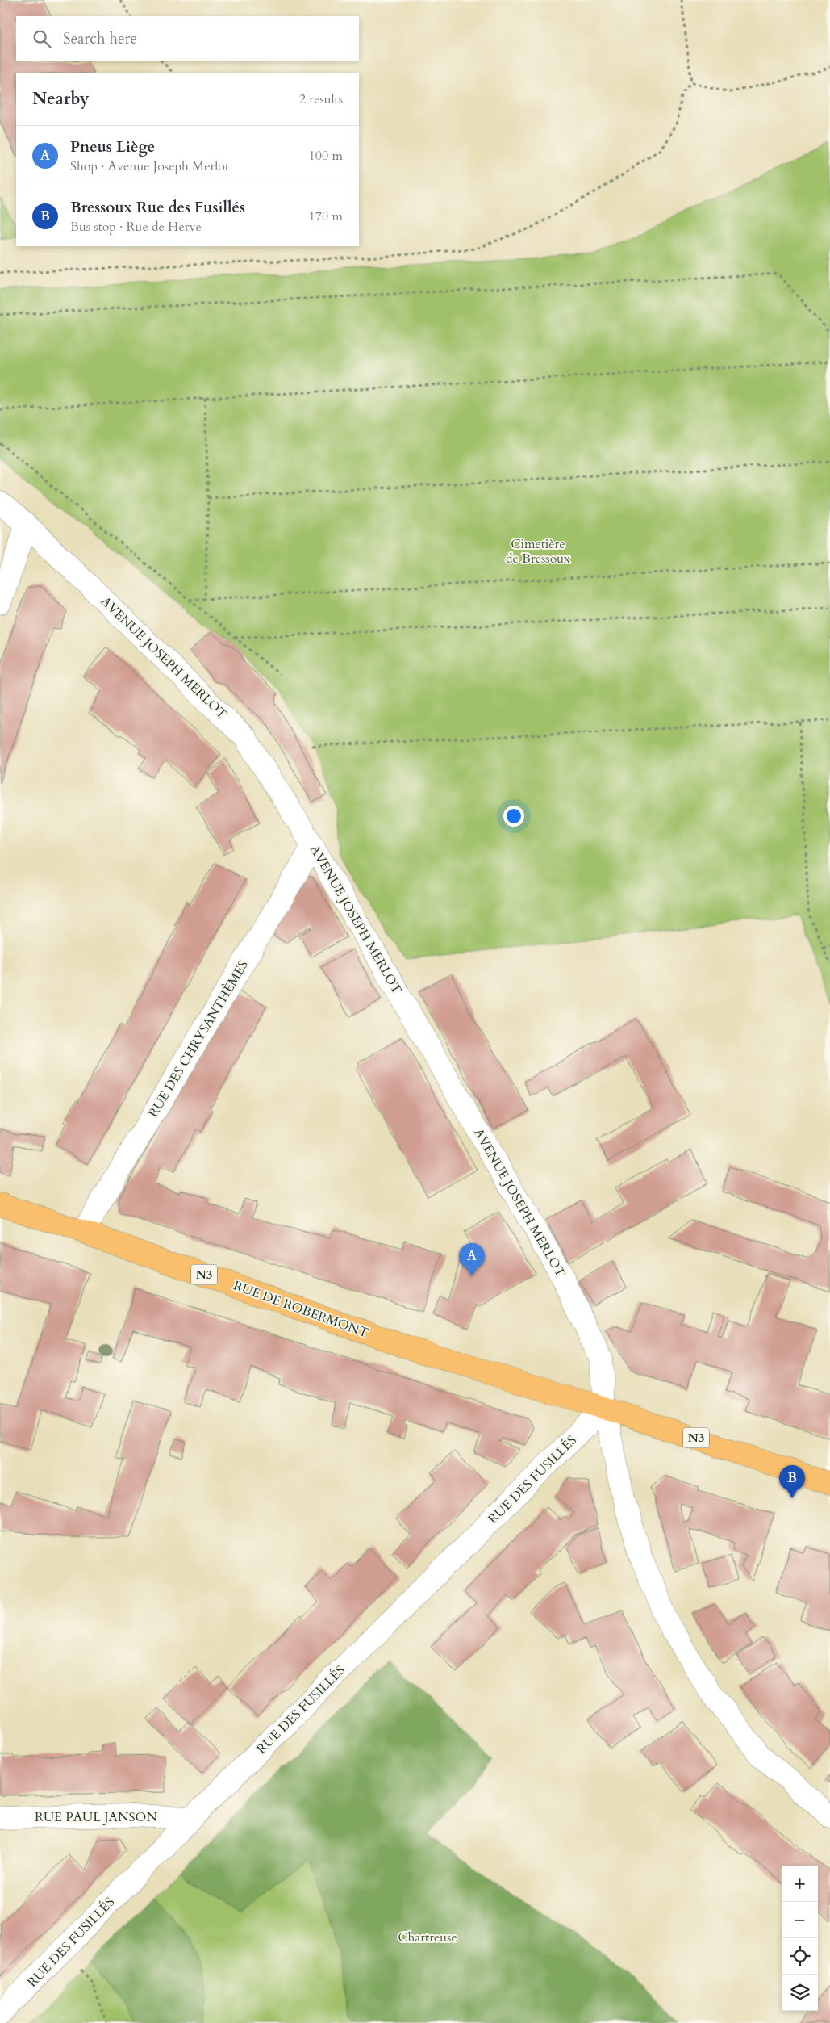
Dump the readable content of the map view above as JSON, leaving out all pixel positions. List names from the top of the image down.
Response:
{
  "streets": {
    "main road": ["N3", "RUE DE ROBERMONT"],
    "street": [
      "AVENUE JOSEPH MERLOT",
      "RUE DES CHRYSANTHÈMES",
      "RUE DES FUSILLÉS",
      "RUE PAUL JANSON"
    ]
  },
  "crossings": [
    ["AVENUE JOSEPH MERLOT", "RUE DES CHRYSANTHÈMES"],
    ["AVENUE JOSEPH MERLOT", "N3"],
    ["AVENUE JOSEPH MERLOT", "RUE DE ROBERMONT"],
    ["AVENUE JOSEPH MERLOT", "RUE DES FUSILLÉS"],
    ["RUE DES CHRYSANTHÈMES", "RUE DE ROBERMONT"],
    ["N3", "RUE DE ROBERMONT"],
    ["N3", "RUE DES FUSILLÉS"],
    ["RUE DE ROBERMONT", "RUE DES FUSILLÉS"],
    ["RUE DES FUSILLÉS", "RUE PAUL JANSON"]
  ],
  "parks": ["Cimetière de Bressoux", "Chartreuse"],
  "page": {
    "search": "Search here",
    "heading": ["Nearby", "2 results"],
    "list": [
      {
        "mark": "A",
        "name": "Pneus Liège",
        "note": "Shop · Avenue Joseph Merlot",
        "value": "100 m"
      },
      {
        "mark": "B",
        "name": "Bressoux Rue des Fusillés",
        "note": "Bus stop · Rue de Herve",
        "value": "170 m"
      }
    ],
    "pins": ["A", "B"],
    "map_buttons": ["+", "−"]
  }
}
